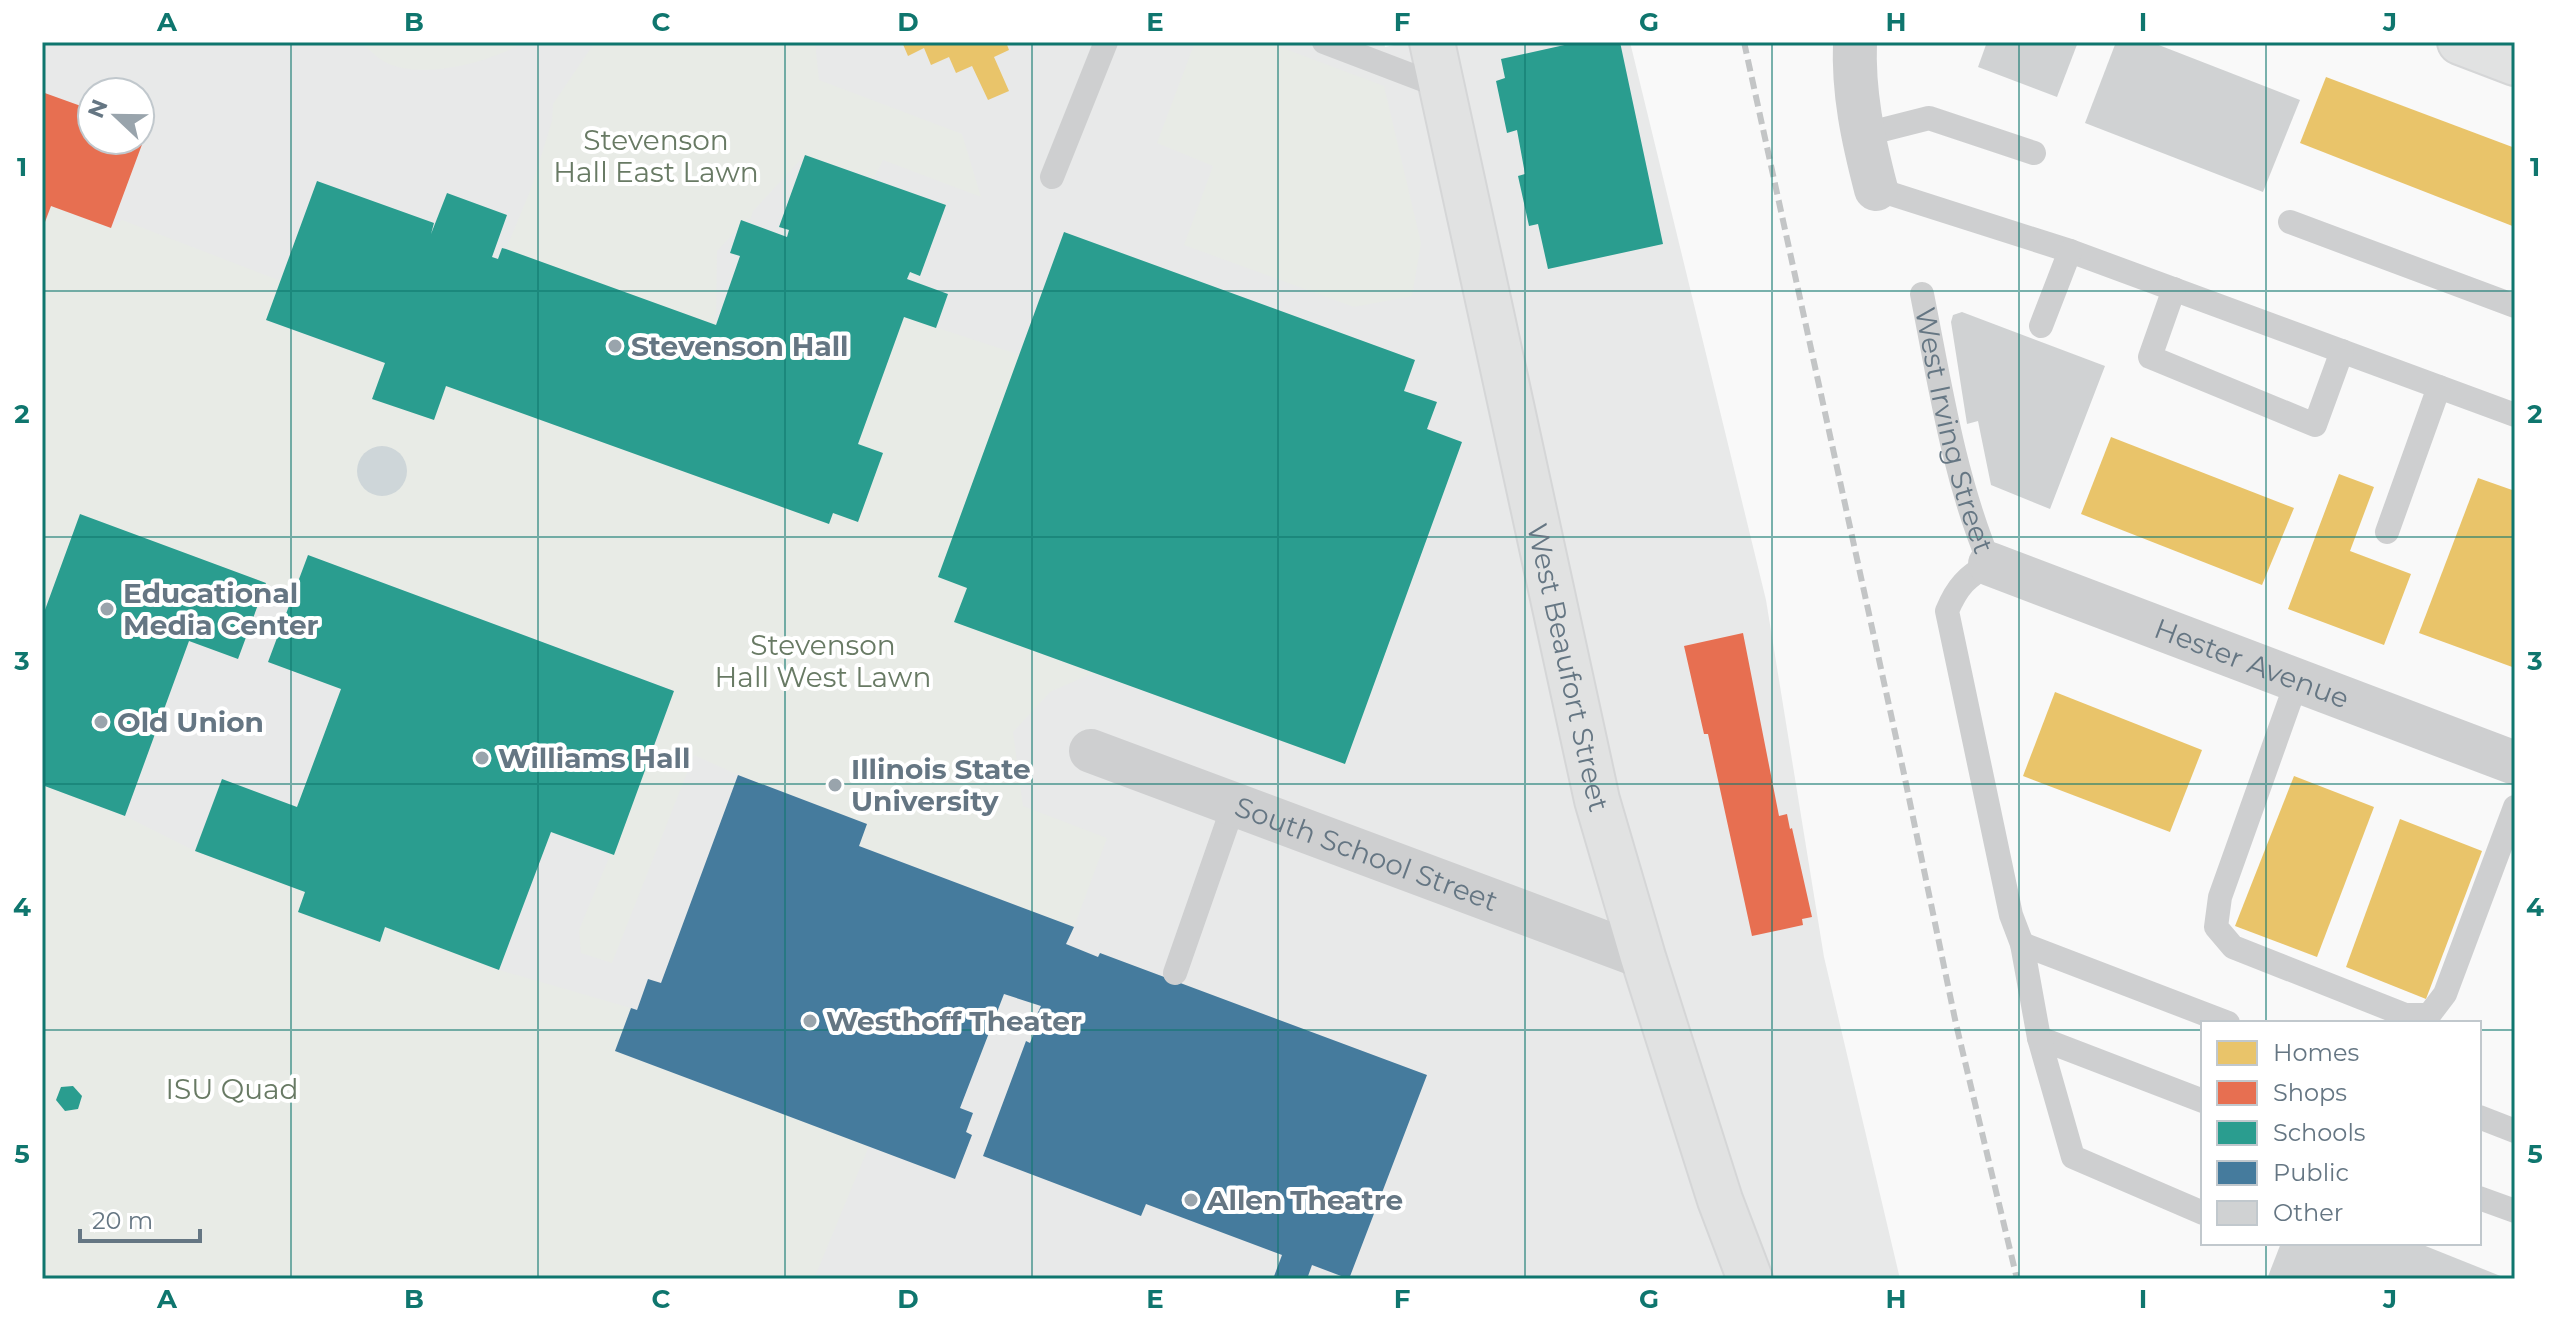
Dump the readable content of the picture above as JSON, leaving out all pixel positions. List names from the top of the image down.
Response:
{
  "streets": {
    "street": ["Hester Avenue", "West Beaufort Street", "South School Street"],
    "lane": ["West Irving Street"]
  },
  "crossings": [
    ["West Irving Street", "Hester Avenue"],
    ["West Beaufort Street", "South School Street"]
  ],
  "parks": ["Stevenson Hall East Lawn", "Stevenson Hall West Lawn", "ISU Quad"],
  "places": [
    "Stevenson Hall",
    "Educational Media Center",
    "Old Union",
    "Williams Hall",
    "Illinois State University",
    "Westhoff Theater",
    "Allen Theatre"
  ],
  "legend": [
    "Homes",
    "Shops",
    "Schools",
    "Public",
    "Other"
  ],
  "scale_bar": "20 m",
  "north": "left",
  "grid": {
    "columns": [
      "A",
      "B",
      "C",
      "D",
      "E",
      "F",
      "G",
      "H",
      "I",
      "J"
    ],
    "rows": [
      "1",
      "2",
      "3",
      "4",
      "5"
    ]
  }
}
